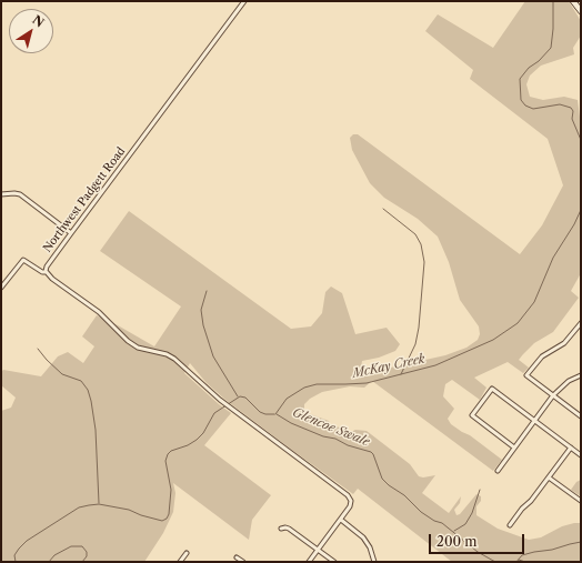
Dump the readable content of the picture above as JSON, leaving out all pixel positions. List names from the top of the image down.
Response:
{
  "streets": {
    "street": ["Northwest Padgett Road"]
  },
  "water": ["McKay Creek", "Glencoe Swale"],
  "scale_bar": "200 m",
  "north": "top right"
}
